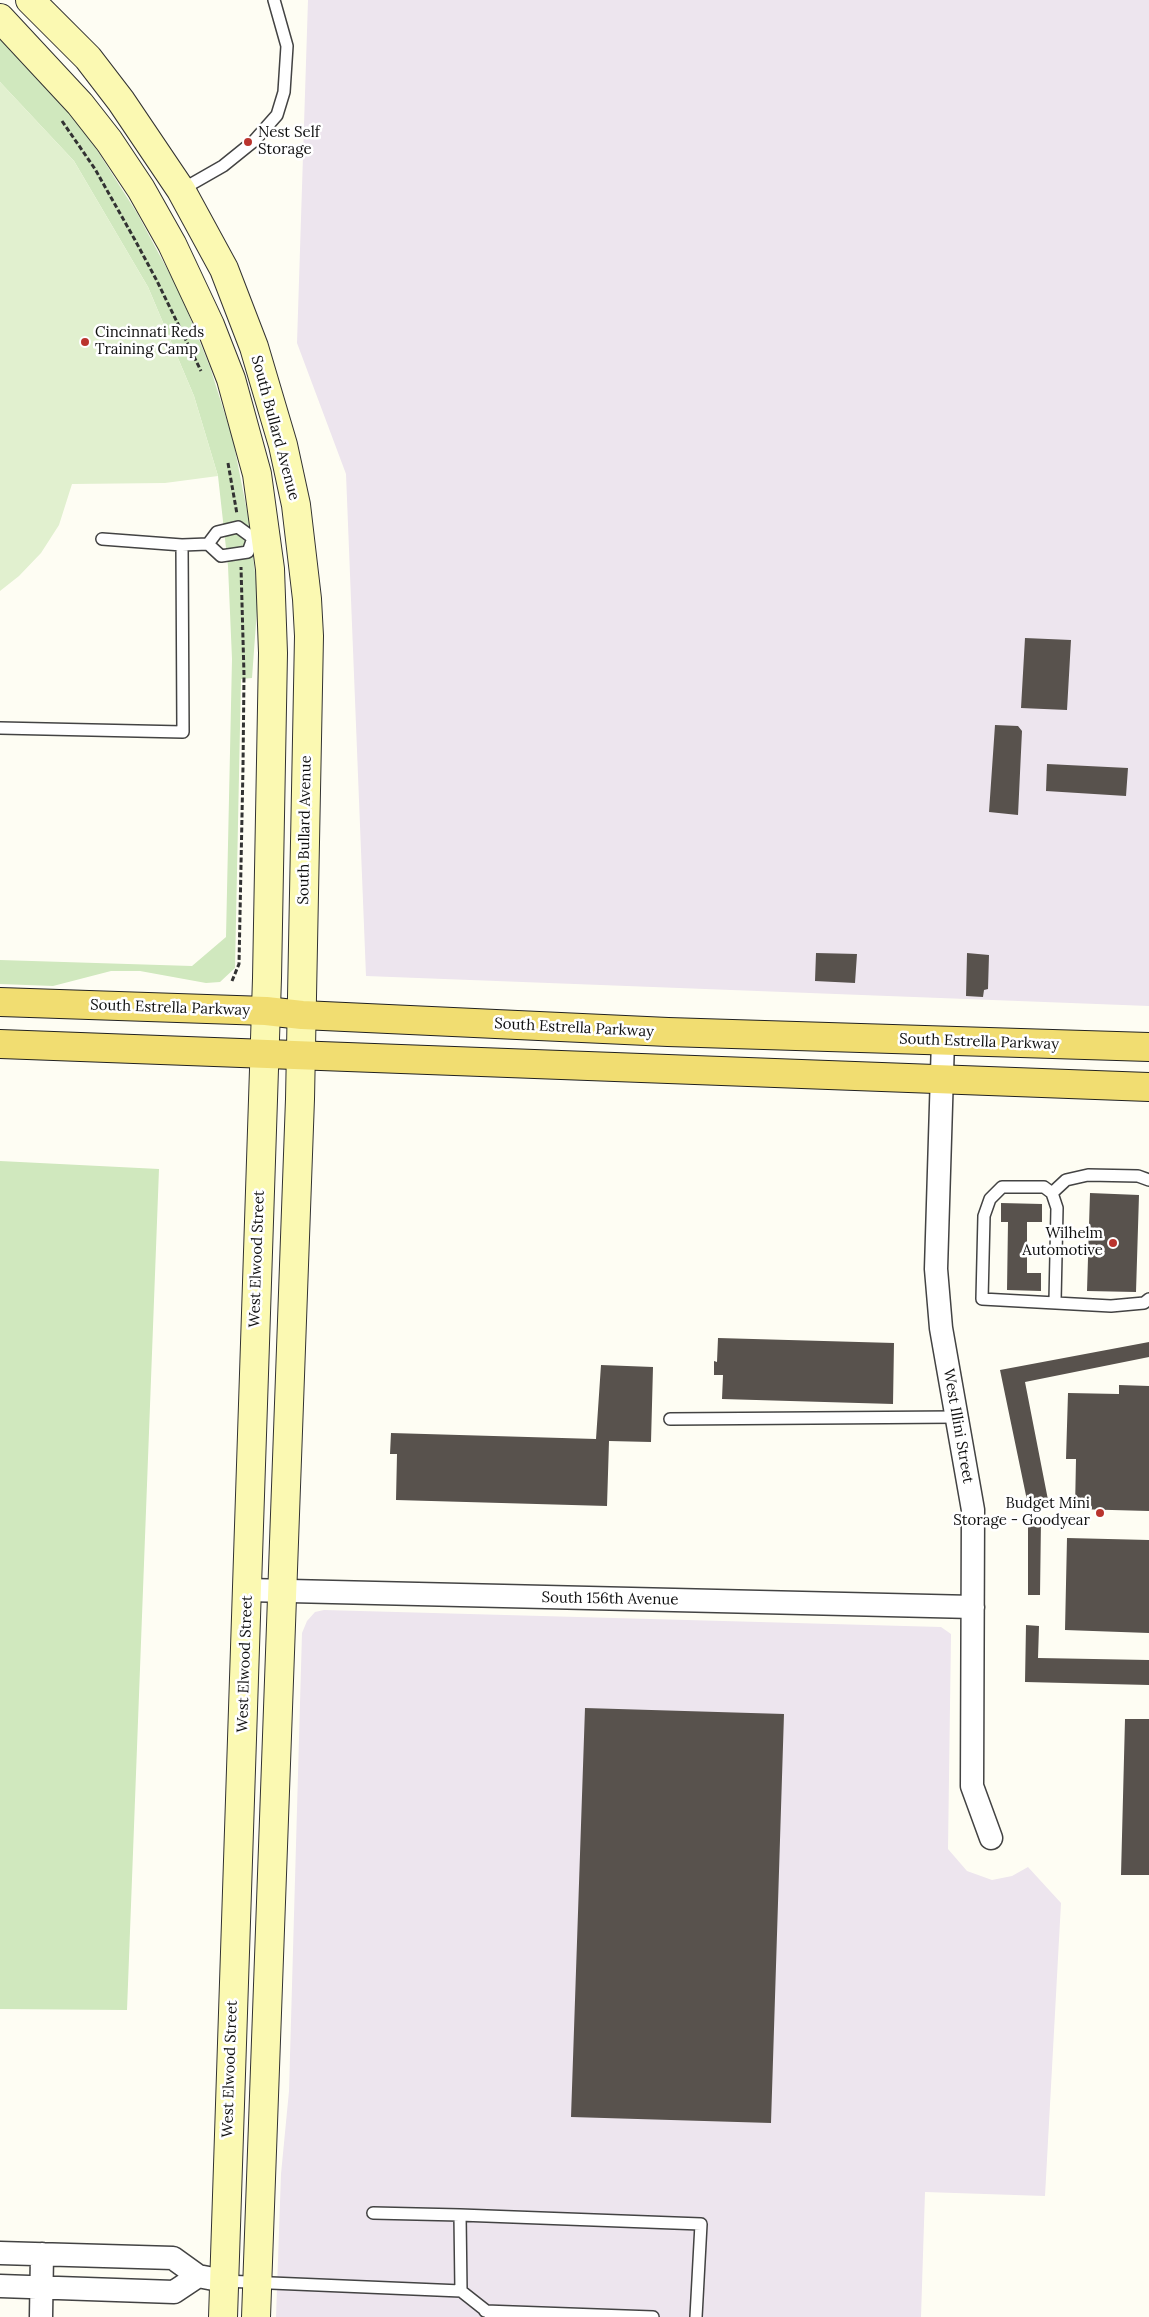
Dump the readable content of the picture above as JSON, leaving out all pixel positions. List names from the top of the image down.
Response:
{
  "streets": {
    "main road": ["South Bullard Avenue", "South Estrella Parkway", "West Elwood Street"],
    "street": ["West Illini Street", "South 156th Avenue"]
  },
  "crossings": [
    ["South Bullard Avenue", "South Estrella Parkway"],
    ["South Bullard Avenue", "West Elwood Street"],
    ["South Estrella Parkway", "West Elwood Street"],
    ["South Estrella Parkway", "West Illini Street"],
    ["West Elwood Street", "South 156th Avenue"],
    ["West Illini Street", "South 156th Avenue"]
  ],
  "places": [
    "Nest Self Storage",
    "Cincinnati Reds Training Camp",
    "Wilhelm Automotive",
    "Budget Mini Storage - Goodyear"
  ]
}
